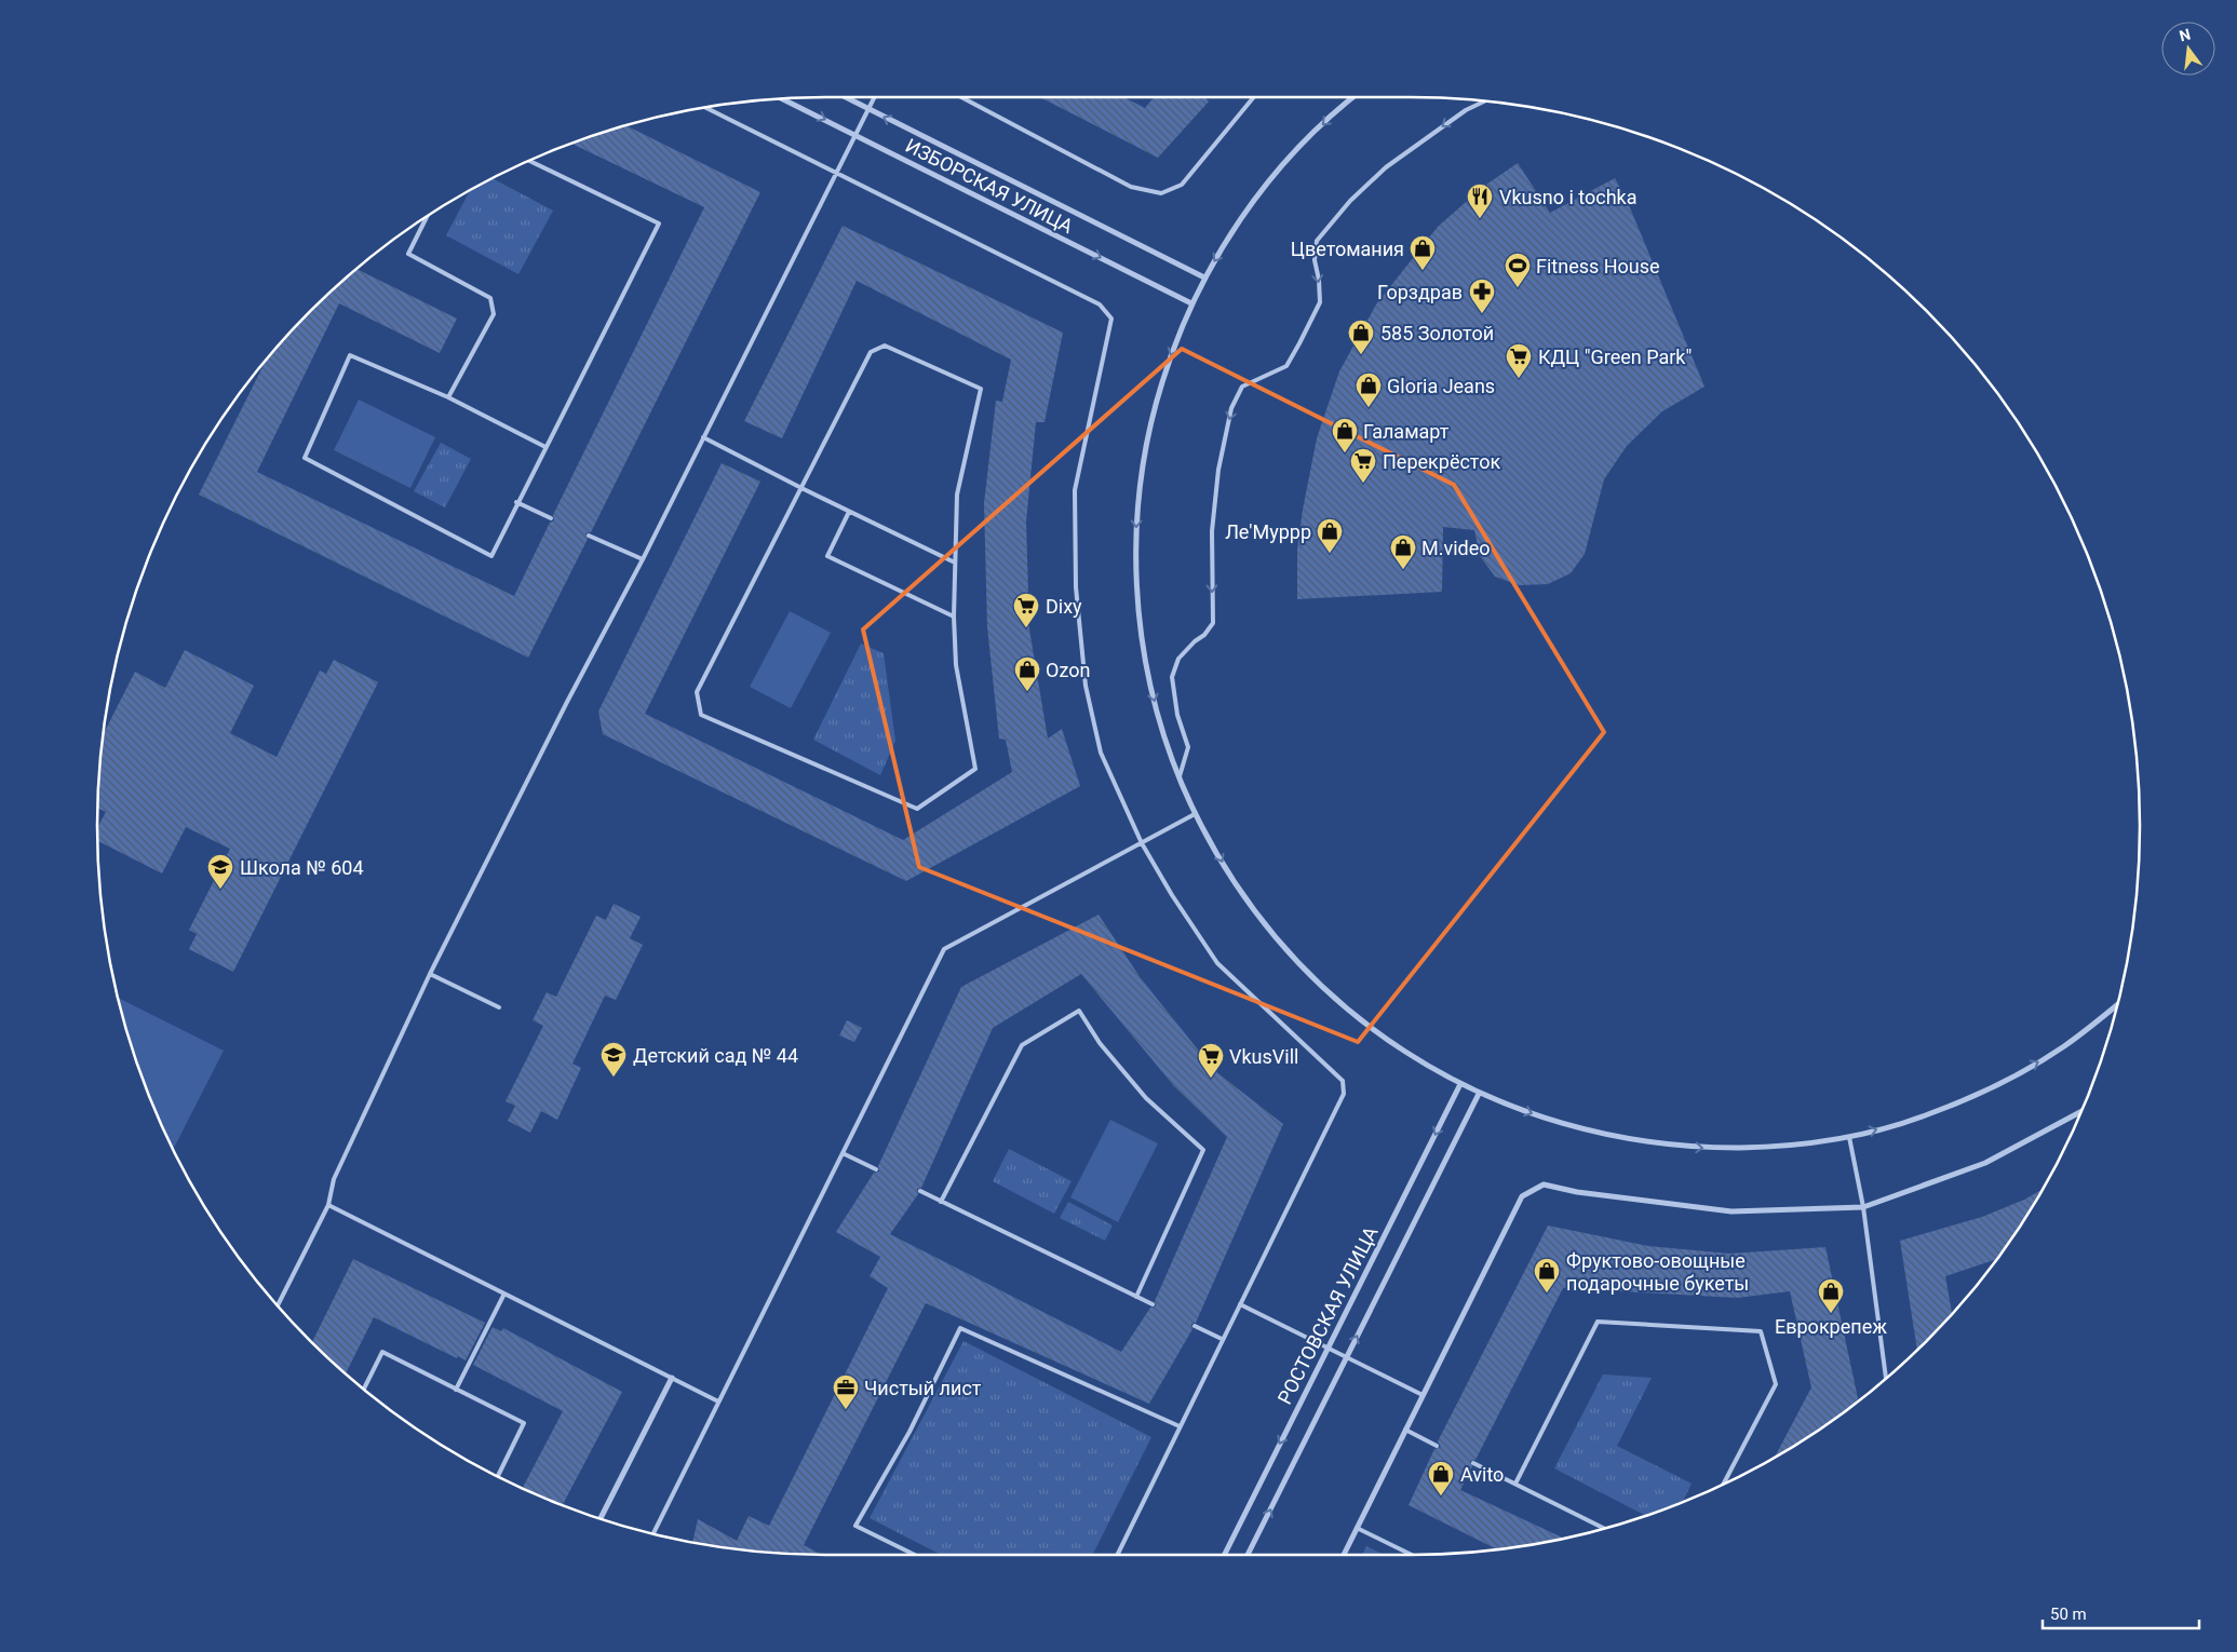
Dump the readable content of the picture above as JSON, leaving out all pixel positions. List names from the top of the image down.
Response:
{
  "streets": {
    "street": ["ИЗБОРСКАЯ УЛИЦА", "РОСТОВСКАЯ УЛИЦА"]
  },
  "places": {
    "restaurant": ["Vkusno i tochka"],
    "shop": [
      "Цветомания",
      "585 Золотой",
      "Gloria Jeans",
      "Галамарт",
      "Ле'Муррр",
      "M.video",
      "Ozon",
      "Фруктово-овощные подарочные букеты",
      "Еврокрепеж",
      "Avito"
    ],
    "sports": ["Fitness House"],
    "pharmacy": ["Горздрав"],
    "supermarket": [
      "КДЦ \"Green Park\"",
      "Перекрёсток",
      "Dixy",
      "VkusVill"
    ],
    "school or university": ["Школа № 604", "Детский сад № 44"],
    "office": ["Чистый лист"]
  },
  "scale_bar": "50 m",
  "north": "top"
}
